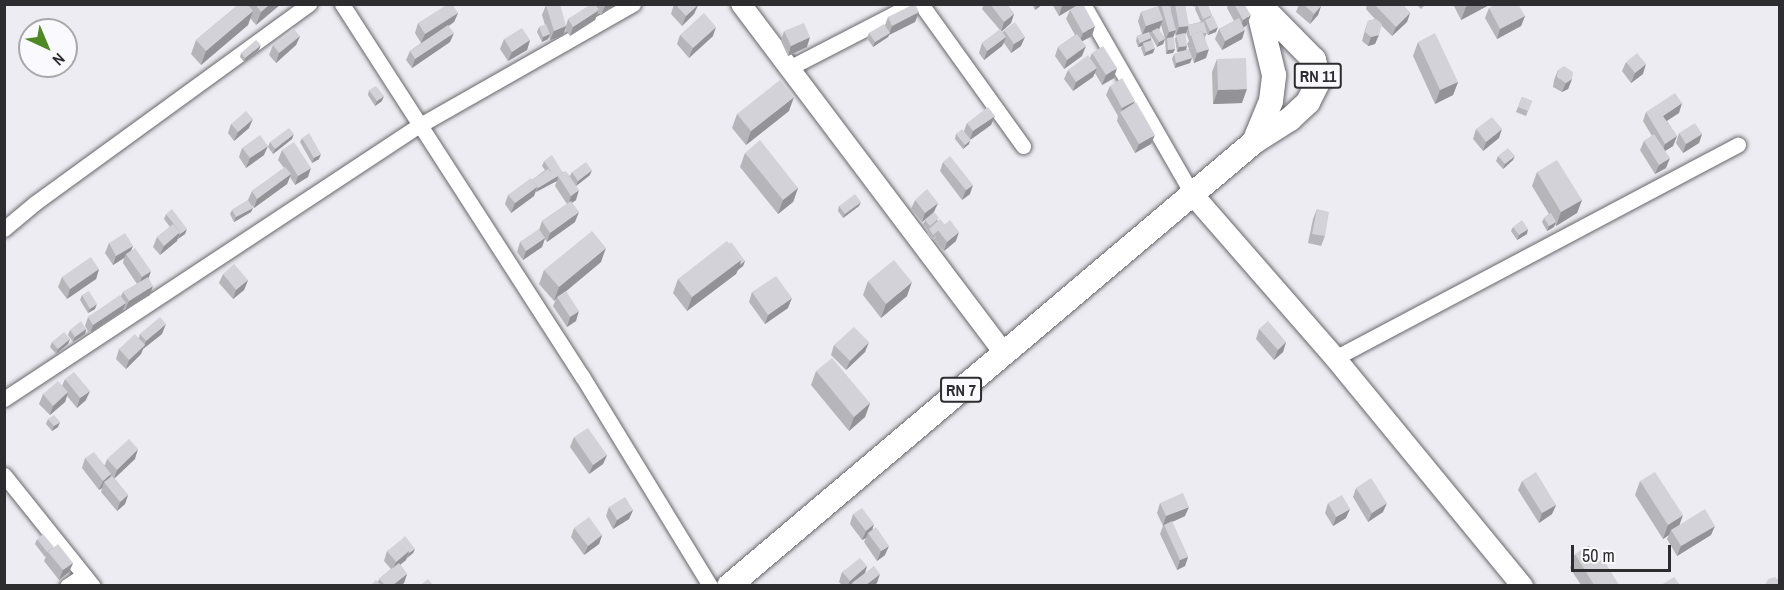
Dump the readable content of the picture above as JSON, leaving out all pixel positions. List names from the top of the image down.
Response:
{
  "streets": {
    "main road": ["RN 11", "RN 7"]
  },
  "crossings": [
    ["RN 11", "RN 7"]
  ],
  "scale_bar": "50 m",
  "north": "bottom right"
}
